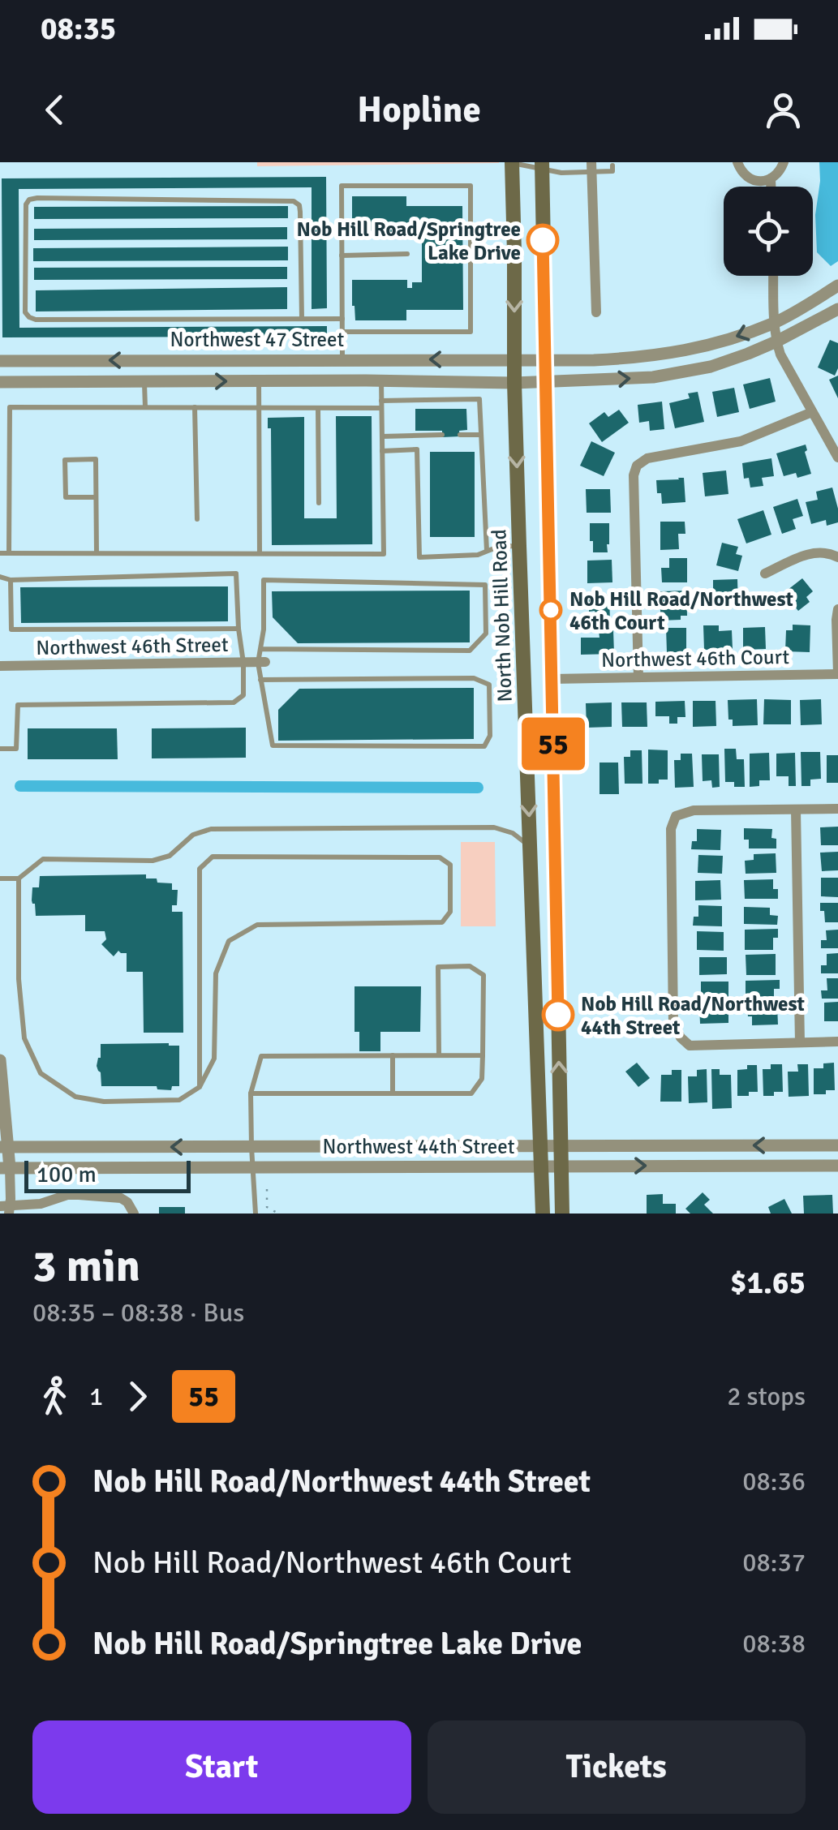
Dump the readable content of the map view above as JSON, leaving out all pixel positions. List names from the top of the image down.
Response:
{
  "streets": {
    "main road": ["North Nob Hill Road"],
    "street": [
      "Northwest 47 Street",
      "Northwest 46th Street",
      "Northwest 46th Court",
      "Northwest 44th Street"
    ]
  },
  "crossings": [
    ["Northwest 47 Street", "North Nob Hill Road"],
    ["North Nob Hill Road", "Northwest 44th Street"]
  ],
  "places": ["Nob Hill Road/Springtree Lake Drive", "Nob Hill Road/Northwest 46th Court", "Nob Hill Road/Northwest 44th Street"],
  "lines": ["bus line 55"],
  "scale_bar": "100 m",
  "page": {
    "status": "08:35",
    "header": "Hopline",
    "on_map": "55",
    "scale": "100 m",
    "heading": ["3 min", "08:35 – 08:38 · Bus", "$1.65"],
    "legs": ["1", "55", "2 stops"],
    "list": [
      {
        "name": "Nob Hill Road/Northwest 44th Street",
        "value": "08:36"
      },
      {
        "name": "Nob Hill Road/Northwest 46th Court",
        "value": "08:37"
      },
      {
        "name": "Nob Hill Road/Springtree Lake Drive",
        "value": "08:38"
      }
    ],
    "buttons": ["Start", "Tickets"]
  }
}
